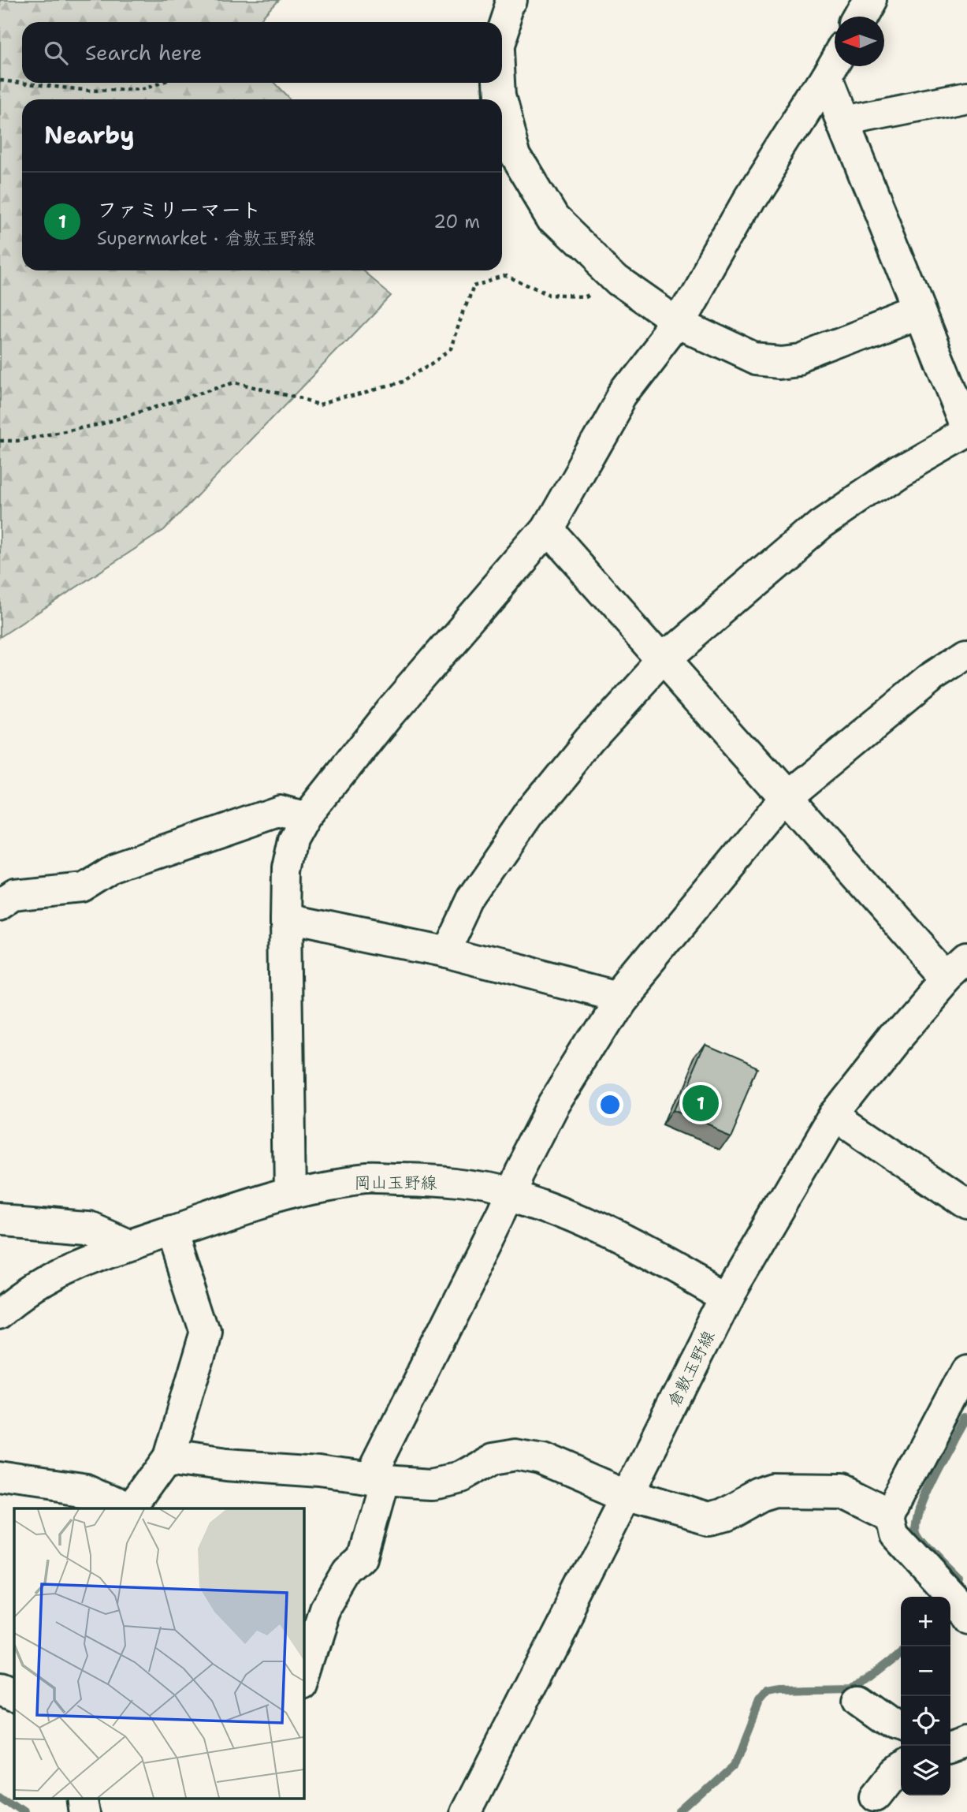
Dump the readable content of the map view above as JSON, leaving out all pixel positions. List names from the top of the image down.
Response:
{
  "streets": {
    "street": ["岡山玉野線", "倉敷玉野線"]
  },
  "crossings": [
    ["岡山玉野線", "倉敷玉野線"]
  ],
  "north": "left",
  "page": {
    "search": "Search here",
    "heading": "Nearby",
    "list": [
      {
        "mark": "1",
        "name": "ファミリーマート",
        "note": "Supermarket · 倉敷玉野線",
        "value": "20 m"
      }
    ],
    "pins": "1",
    "map_buttons": ["+", "−"]
  }
}
